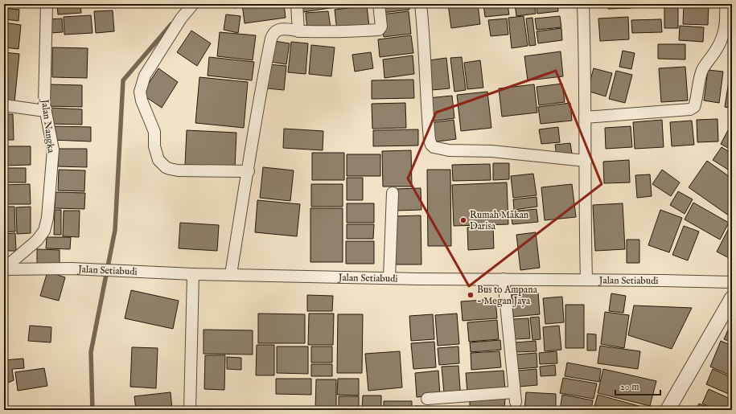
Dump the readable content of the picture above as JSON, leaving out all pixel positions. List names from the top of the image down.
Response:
{
  "streets": {
    "street": ["Jalan Nangka", "Jalan Setiabudi"]
  },
  "crossings": [
    ["Jalan Nangka", "Jalan Setiabudi"]
  ],
  "places": ["Rumah Makan Darisa", "Bus to Ampana - Megan Jaya"],
  "scale_bar": "20 m"
}
